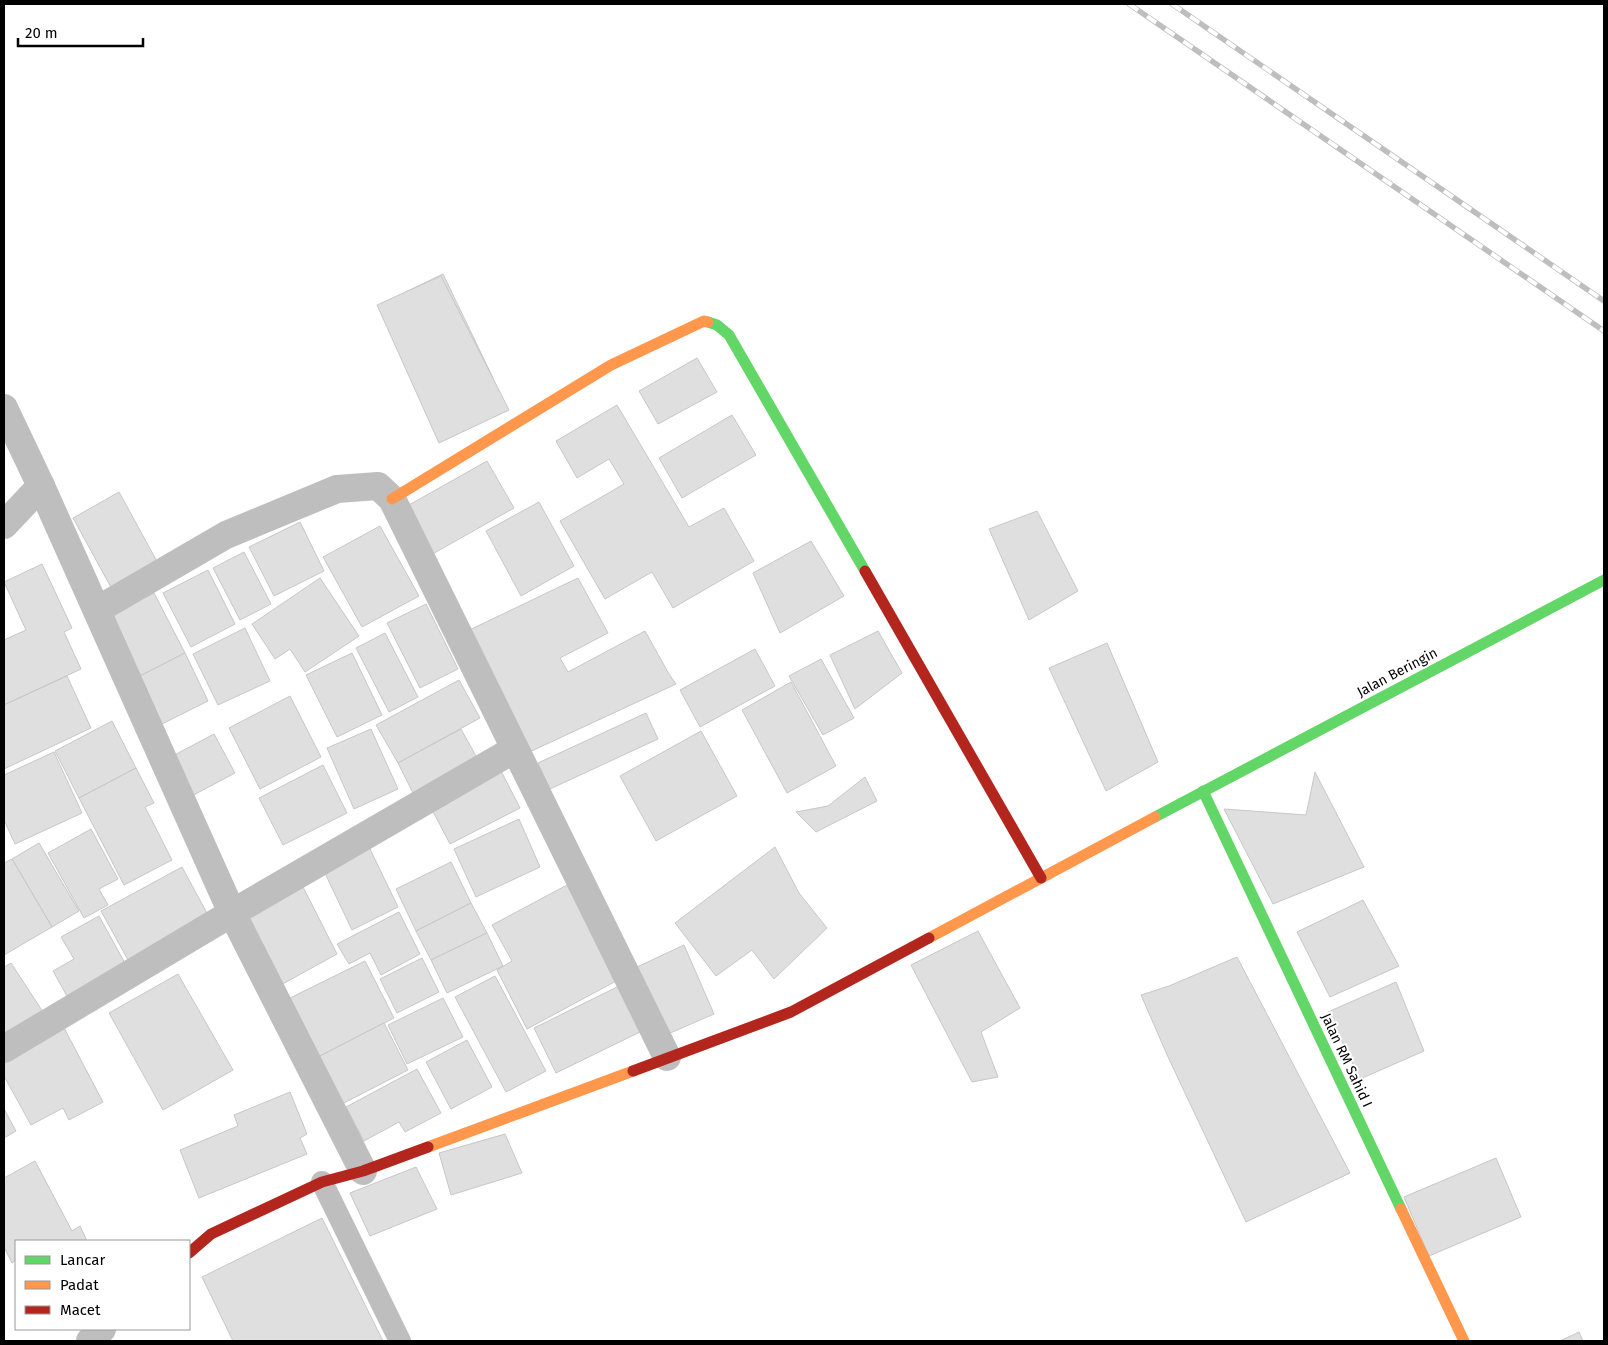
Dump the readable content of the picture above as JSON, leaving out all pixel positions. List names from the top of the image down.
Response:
{
  "streets": {
    "street": ["Jalan Beringin", "Jalan RM Sahid I"]
  },
  "crossings": [
    ["Jalan Beringin", "Jalan RM Sahid I"]
  ],
  "legend": ["Lancar", "Padat", "Macet"],
  "scale_bar": "20 m"
}
